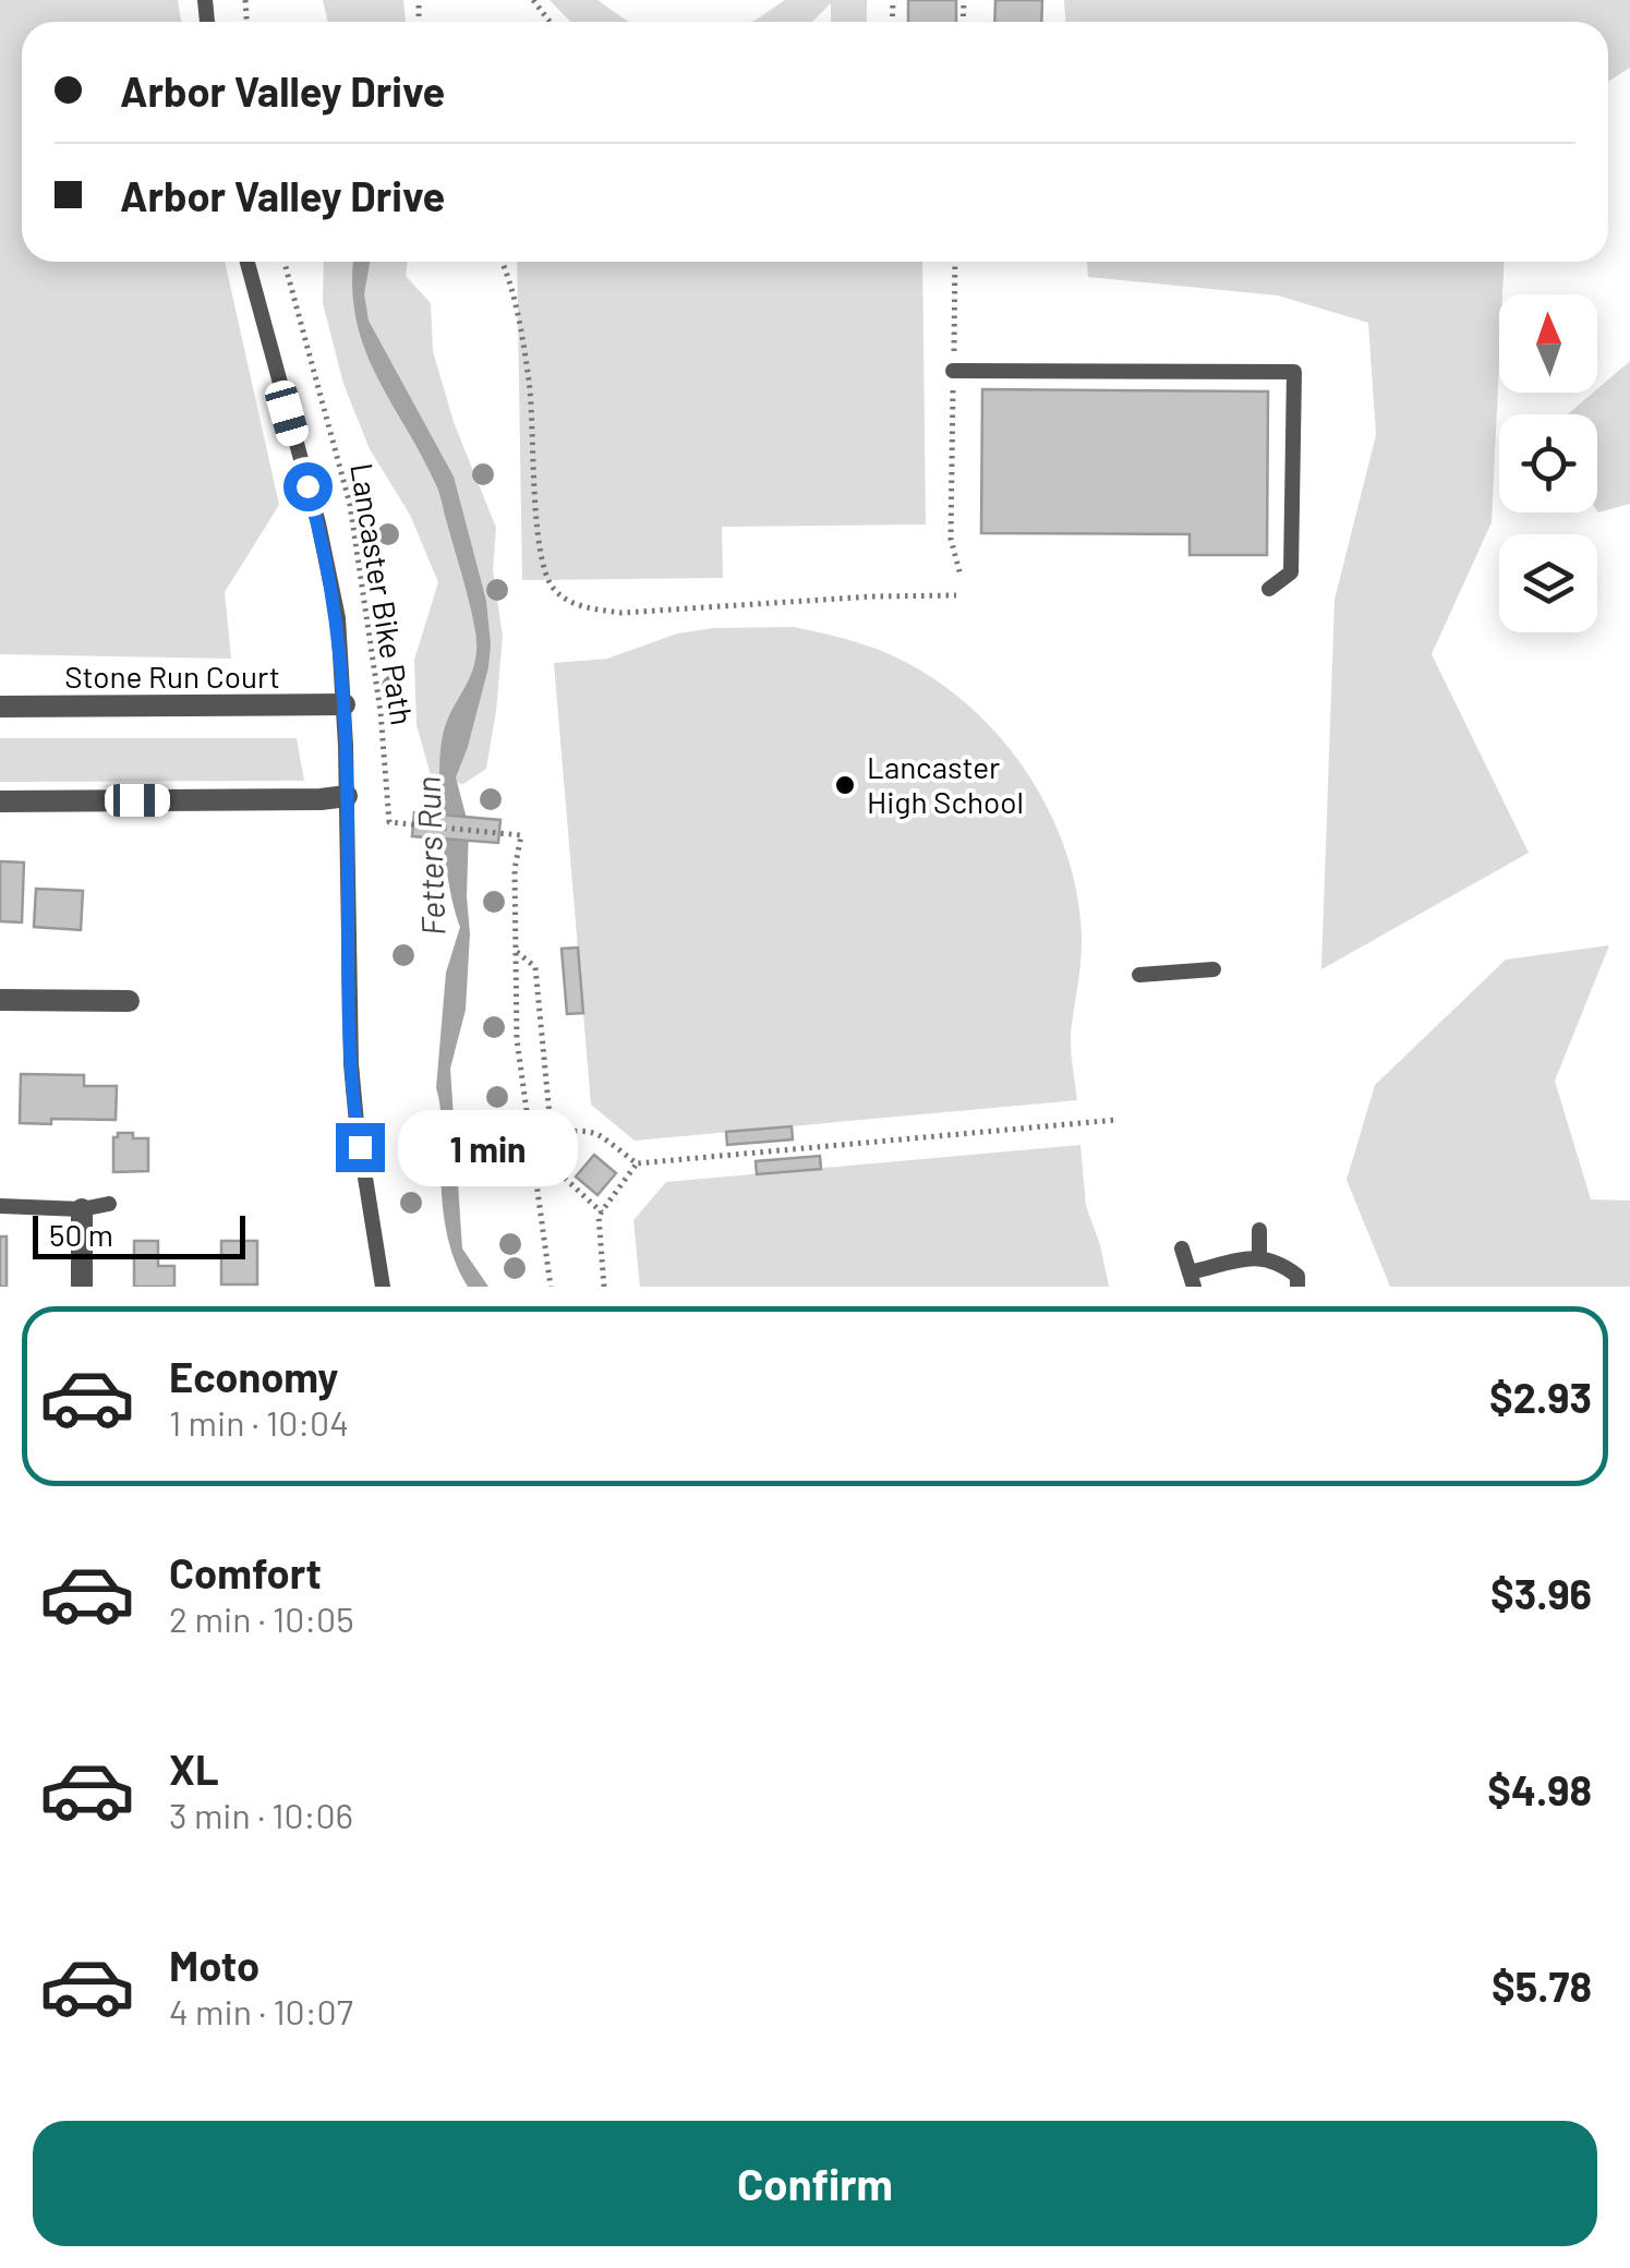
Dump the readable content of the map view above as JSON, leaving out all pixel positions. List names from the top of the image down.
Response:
{
  "streets": {
    "street": ["Stone Run Court"],
    "path": ["Lancaster Bike Path"]
  },
  "water": ["Fetters Run"],
  "places": ["Lancaster High School"],
  "scale_bar": "50 m",
  "north": "top",
  "page": {
    "banner": ["Arbor Valley Drive", "Arbor Valley Drive"],
    "bubble": "1 min",
    "scale": "50 m",
    "list": [
      {
        "name": "Economy",
        "note": "1 min · 10:04",
        "value": "$2.93"
      },
      {
        "name": "Comfort",
        "note": "2 min · 10:05",
        "value": "$3.96"
      },
      {
        "name": "XL",
        "note": "3 min · 10:06",
        "value": "$4.98"
      },
      {
        "name": "Moto",
        "note": "4 min · 10:07",
        "value": "$5.78"
      }
    ],
    "buttons": "Confirm"
  }
}
